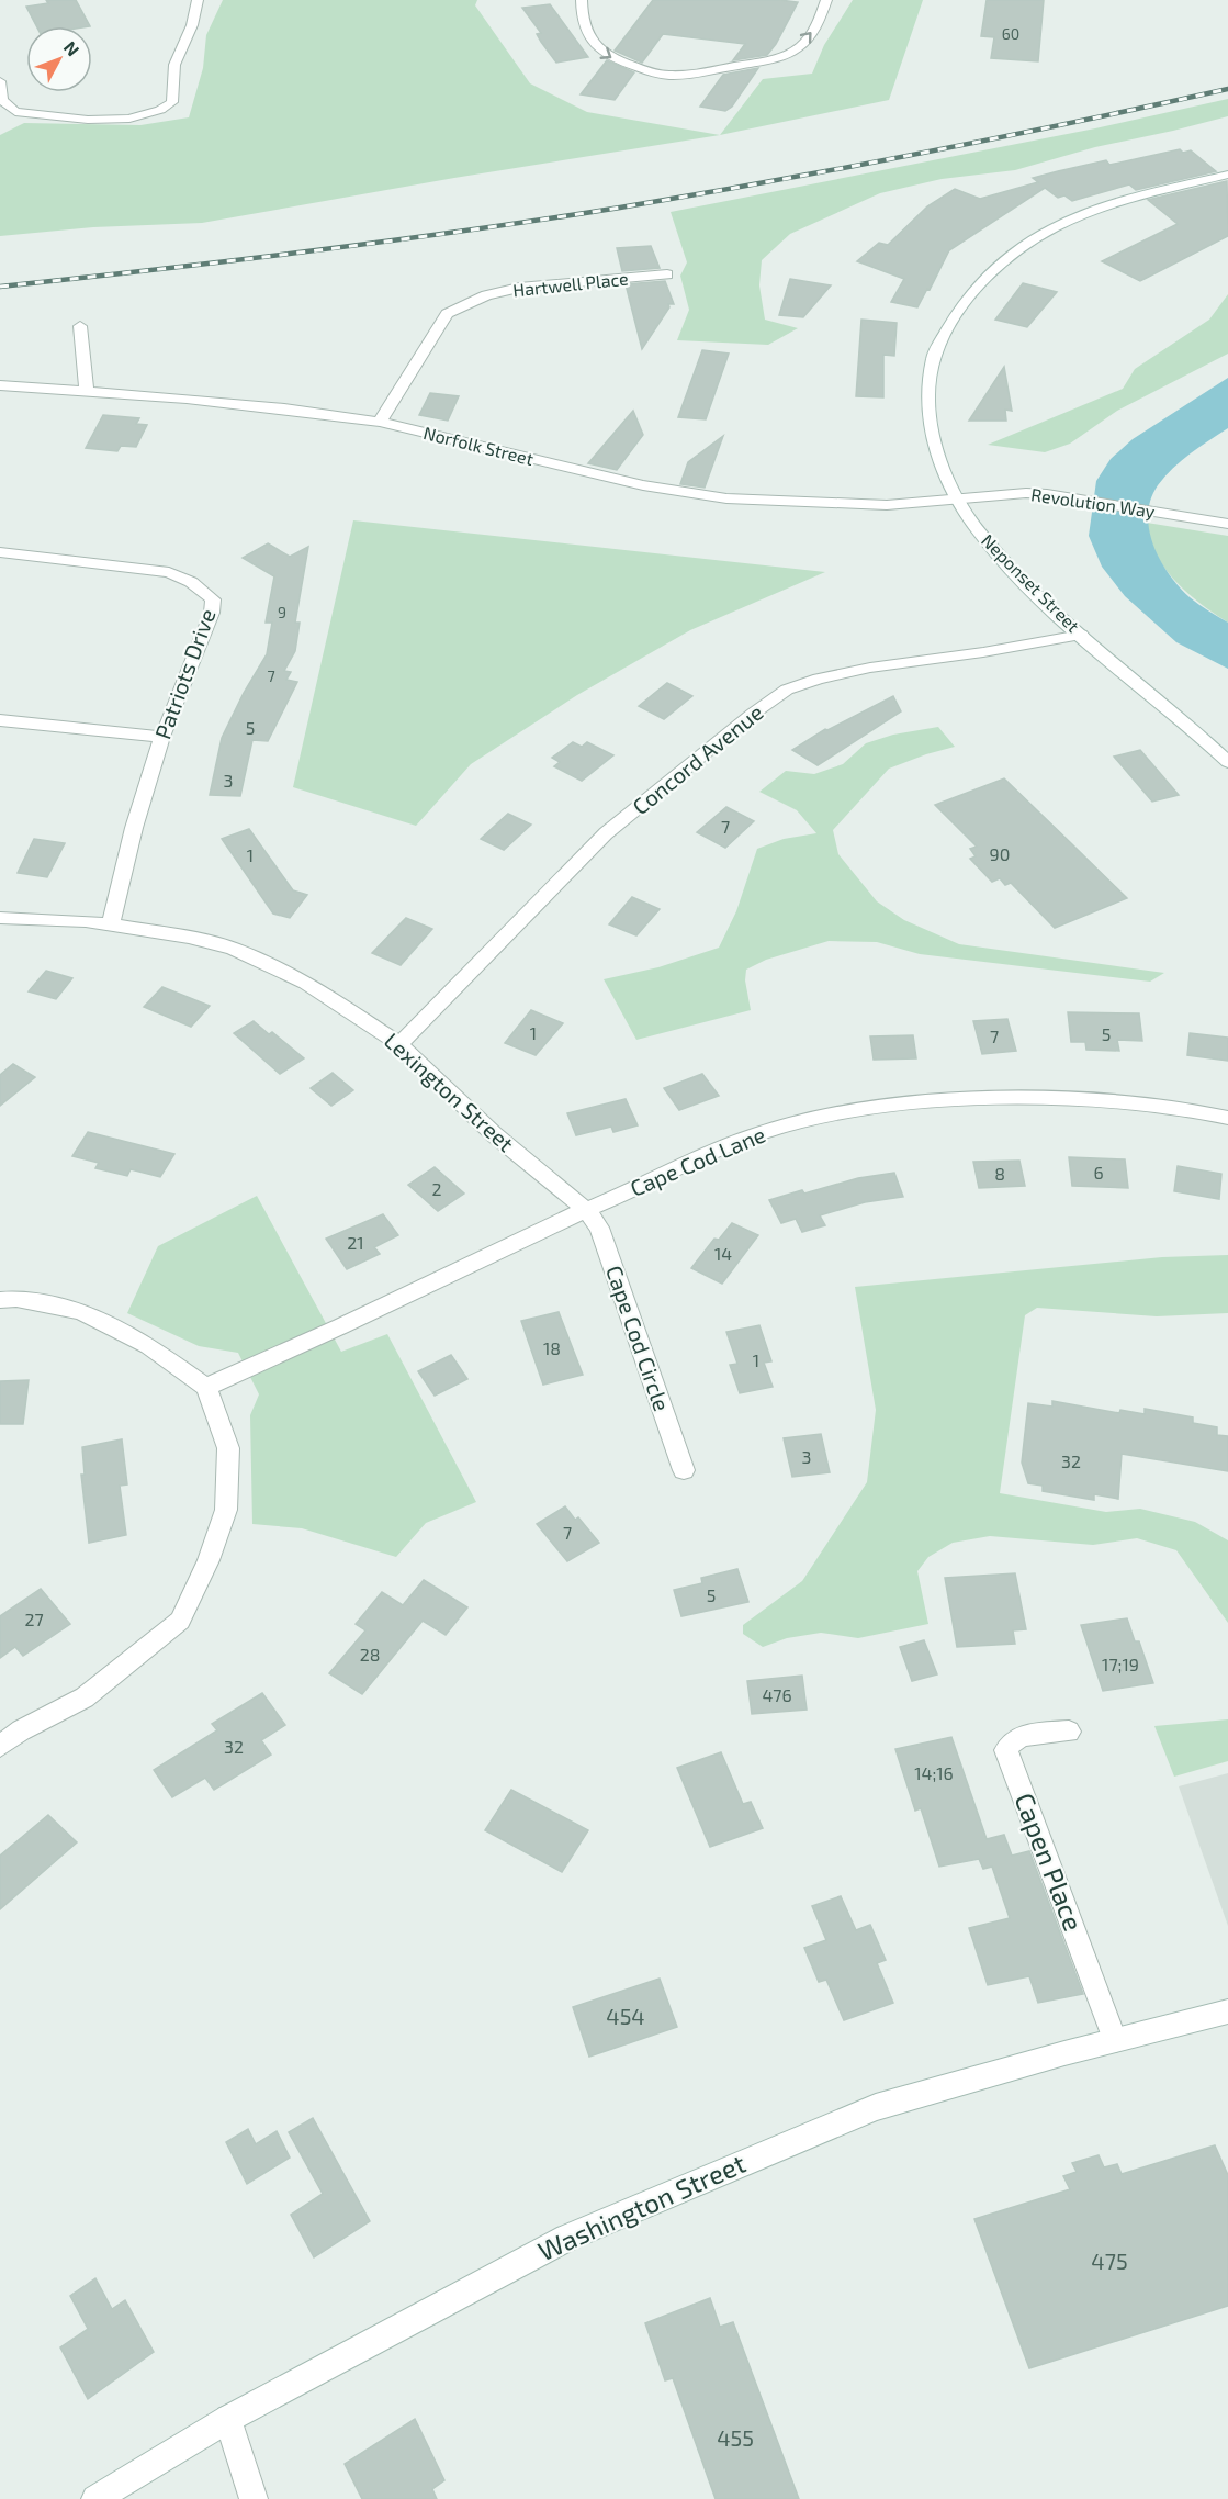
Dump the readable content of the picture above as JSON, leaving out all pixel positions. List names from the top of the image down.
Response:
{
  "streets": {
    "street": [
      "Hartwell Place",
      "Norfolk Street",
      "Revolution Way",
      "Neponset Street",
      "Patriots Drive",
      "Concord Avenue",
      "Lexington Street",
      "Cape Cod Lane",
      "Cape Cod Circle",
      "Capen Place",
      "Washington Street"
    ]
  },
  "crossings": [
    ["Hartwell Place", "Norfolk Street"],
    ["Norfolk Street", "Revolution Way"],
    ["Norfolk Street", "Neponset Street"],
    ["Revolution Way", "Neponset Street"],
    ["Neponset Street", "Concord Avenue"],
    ["Patriots Drive", "Lexington Street"],
    ["Concord Avenue", "Lexington Street"],
    ["Lexington Street", "Cape Cod Lane"],
    ["Lexington Street", "Cape Cod Circle"],
    ["Cape Cod Lane", "Cape Cod Circle"],
    ["Capen Place", "Washington Street"]
  ],
  "house_numbers": [
    "60",
    "9",
    "7",
    "5",
    "3",
    "7",
    "90",
    "1",
    "1",
    "5",
    "7",
    "6",
    "8",
    "2",
    "21",
    "14",
    "18",
    "1",
    "3",
    "32",
    "7",
    "5",
    "27",
    "28",
    "17;19",
    "476",
    "32",
    "14;16",
    "454",
    "475",
    "455"
  ],
  "north": "top right"
}
